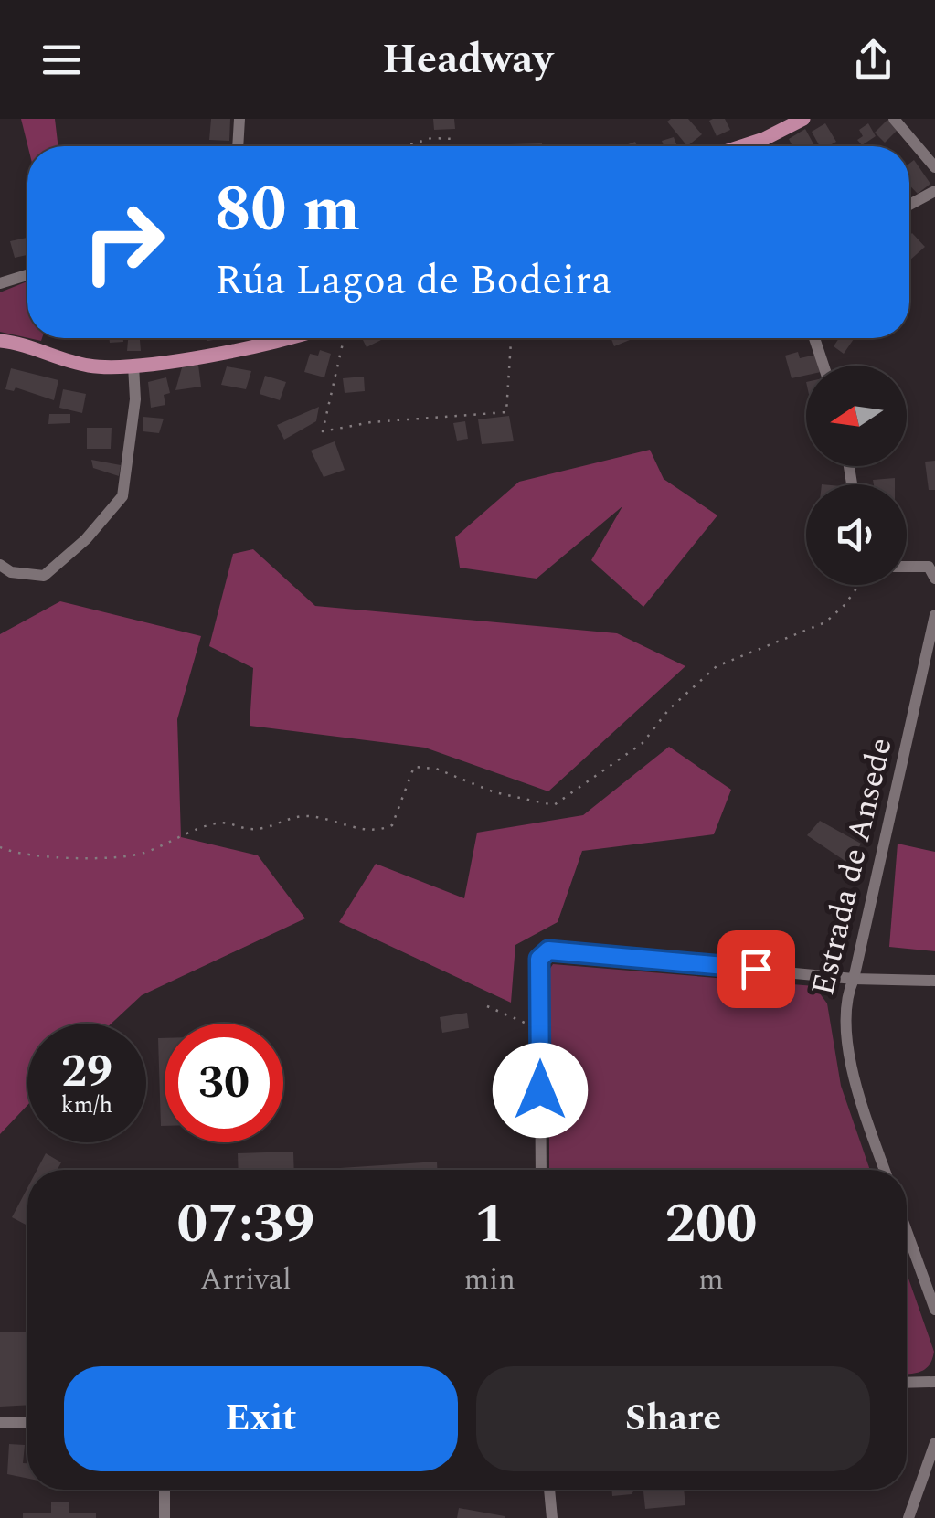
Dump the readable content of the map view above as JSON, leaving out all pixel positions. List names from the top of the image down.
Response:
{
  "streets": {
    "street": ["Estrada de Ansede"]
  },
  "north": "left",
  "page": {
    "header": "Headway",
    "turn": ["80 m", "Rúa Lagoa de Bodeira"],
    "speed": "29 km/h",
    "limit": "30",
    "eta": [
      "07:39",
      "Arrival",
      "1",
      "min",
      "200",
      "m"
    ],
    "buttons": ["Exit", "Share"]
  }
}
